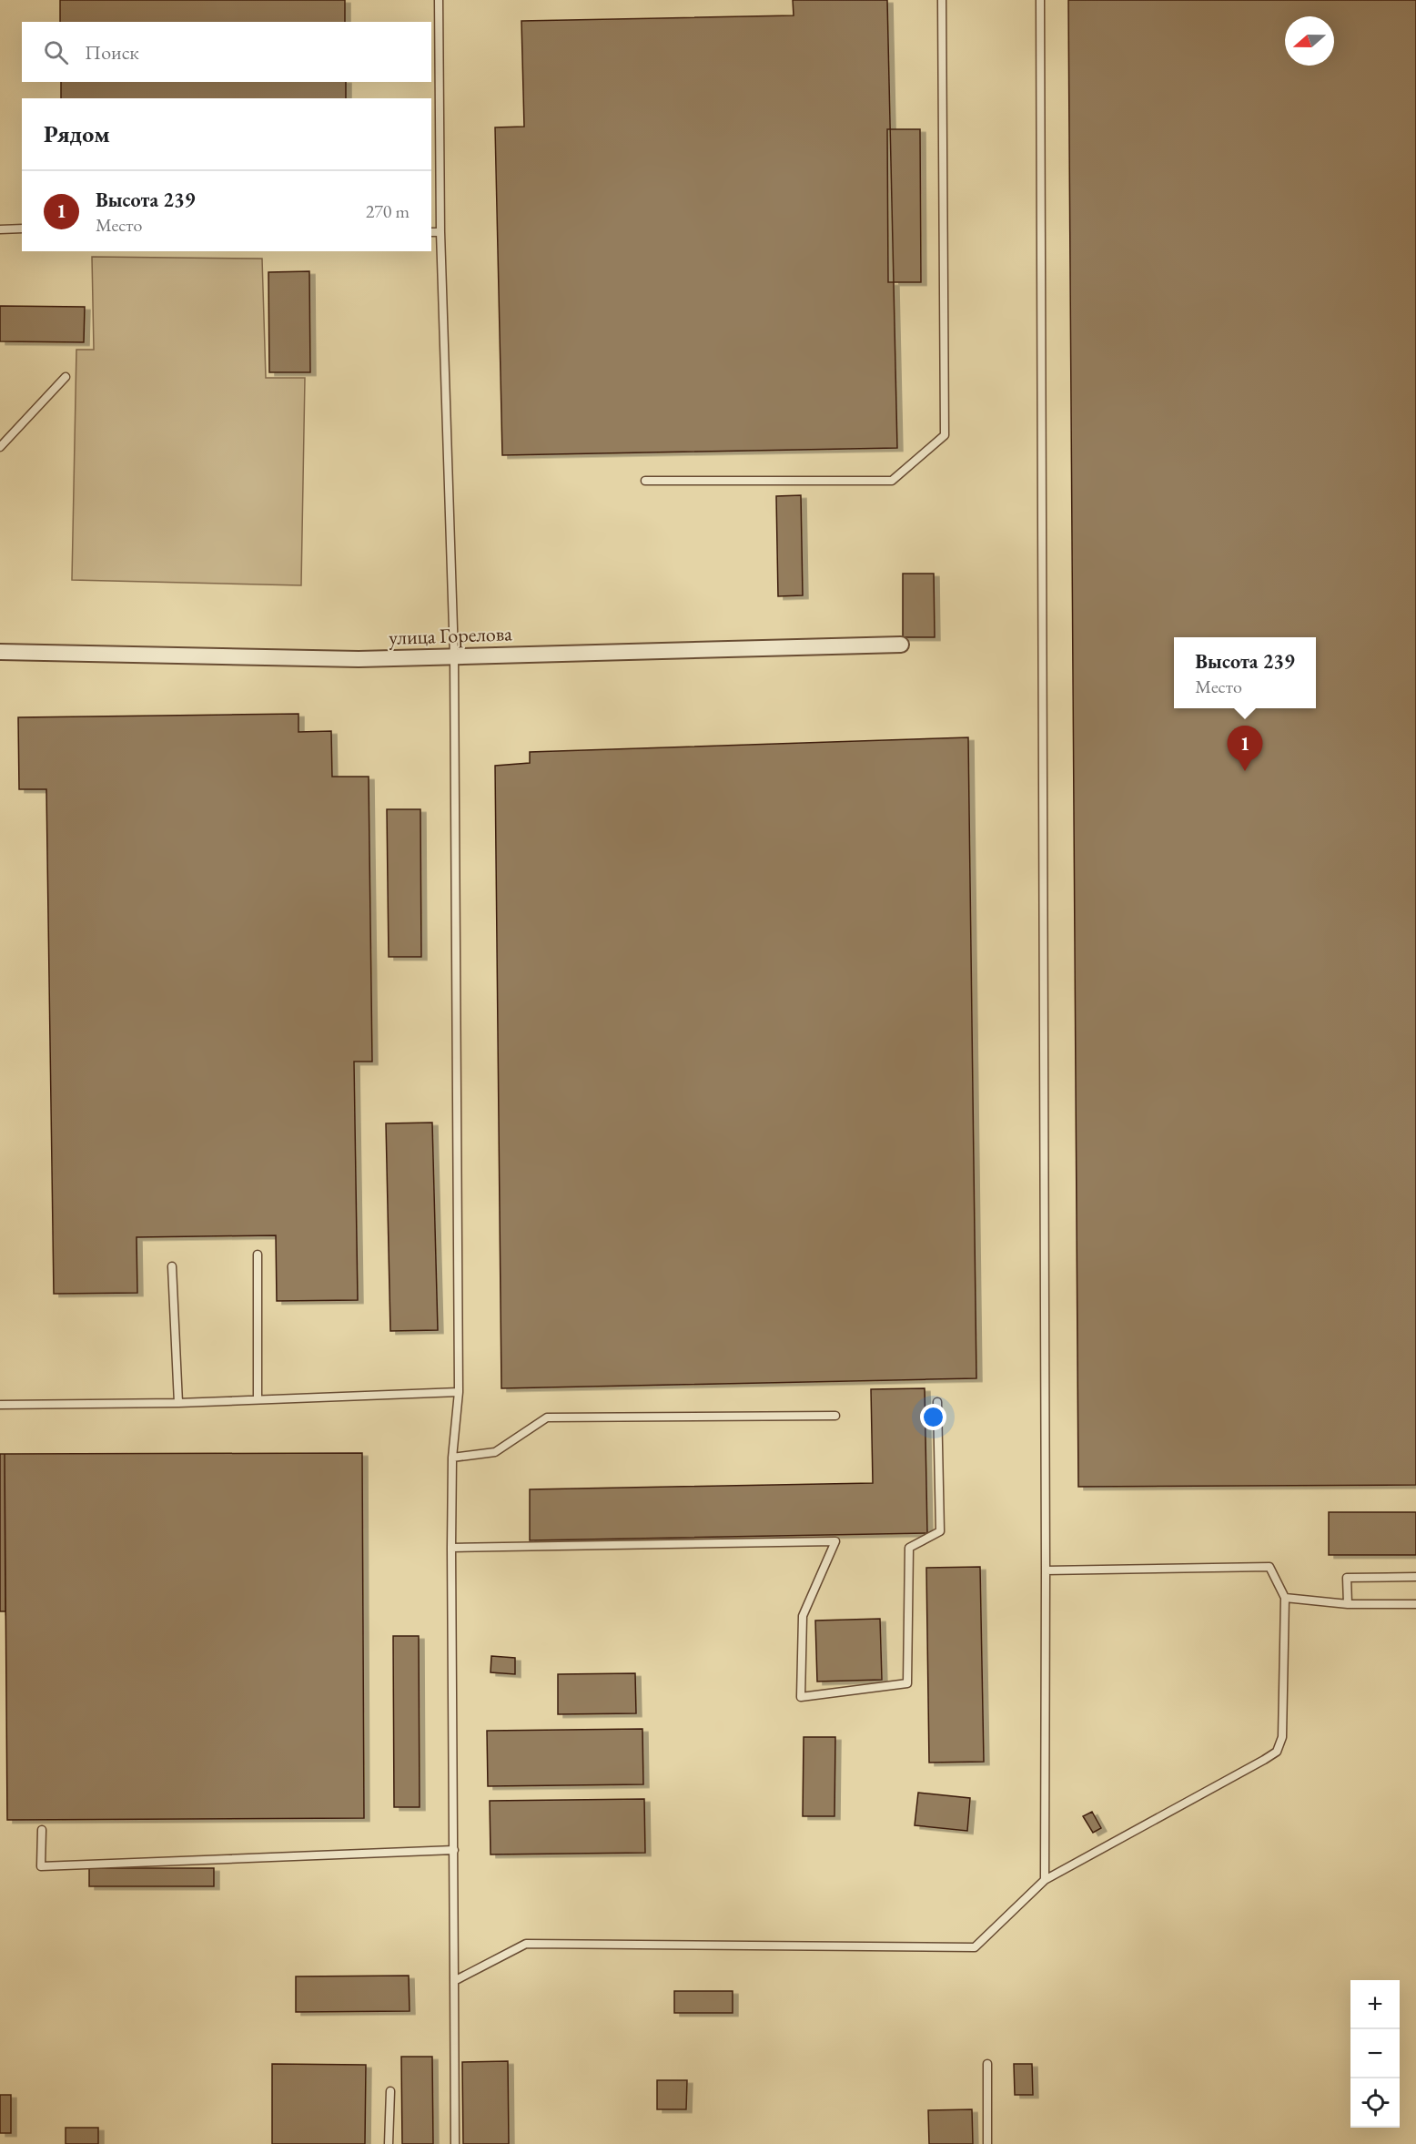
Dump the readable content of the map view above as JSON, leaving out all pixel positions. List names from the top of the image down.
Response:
{
  "streets": {
    "street": ["улица Горелова"]
  },
  "north": "left",
  "page": {
    "search": "Поиск",
    "heading": "Рядом",
    "list": [
      {
        "mark": "1",
        "name": "Высота 239",
        "note": "Место",
        "value": "270 m"
      }
    ],
    "popup": ["Высота 239", "Место"],
    "pins": "1",
    "map_buttons": ["+", "−"]
  }
}
